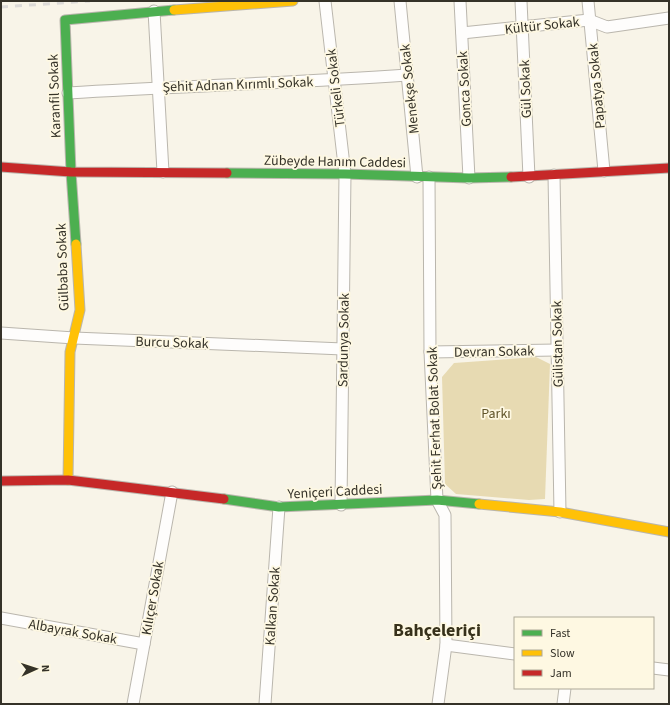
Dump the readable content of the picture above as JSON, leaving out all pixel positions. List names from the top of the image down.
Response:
{
  "streets": {
    "street": [
      "Kültür Sokak",
      "Şehit Adnan Kırımlı Sokak",
      "Papatya Sokak",
      "Türkeli Sokak",
      "Menekşe Sokak",
      "Gonca Sokak",
      "Gül Sokak",
      "Karanfil Sokak",
      "Zübeyde Hanım Caddesi",
      "Gülbaba Sokak",
      "Sardunya Sokak",
      "Burcu Sokak",
      "Gülistan Sokak",
      "Devran Sokak",
      "Şehit Ferhat Bolat Sokak",
      "Yeniçeri Caddesi",
      "Kılıçer Sokak",
      "Kalkan Sokak",
      "Albayrak Sokak"
    ]
  },
  "crossings": [
    ["Kültür Sokak", "Papatya Sokak"],
    ["Kültür Sokak", "Gonca Sokak"],
    ["Kültür Sokak", "Gül Sokak"],
    ["Şehit Adnan Kırımlı Sokak", "Türkeli Sokak"],
    ["Şehit Adnan Kırımlı Sokak", "Menekşe Sokak"],
    ["Şehit Adnan Kırımlı Sokak", "Karanfil Sokak"],
    ["Papatya Sokak", "Zübeyde Hanım Caddesi"],
    ["Türkeli Sokak", "Zübeyde Hanım Caddesi"],
    ["Türkeli Sokak", "Sardunya Sokak"],
    ["Menekşe Sokak", "Zübeyde Hanım Caddesi"],
    ["Gonca Sokak", "Zübeyde Hanım Caddesi"],
    ["Gül Sokak", "Zübeyde Hanım Caddesi"],
    ["Karanfil Sokak", "Zübeyde Hanım Caddesi"],
    ["Karanfil Sokak", "Gülbaba Sokak"],
    ["Zübeyde Hanım Caddesi", "Gülbaba Sokak"],
    ["Zübeyde Hanım Caddesi", "Sardunya Sokak"],
    ["Zübeyde Hanım Caddesi", "Gülistan Sokak"],
    ["Zübeyde Hanım Caddesi", "Şehit Ferhat Bolat Sokak"],
    ["Gülbaba Sokak", "Burcu Sokak"],
    ["Gülbaba Sokak", "Yeniçeri Caddesi"],
    ["Sardunya Sokak", "Burcu Sokak"],
    ["Sardunya Sokak", "Yeniçeri Caddesi"],
    ["Gülistan Sokak", "Devran Sokak"],
    ["Gülistan Sokak", "Yeniçeri Caddesi"],
    ["Devran Sokak", "Şehit Ferhat Bolat Sokak"],
    ["Şehit Ferhat Bolat Sokak", "Yeniçeri Caddesi"],
    ["Yeniçeri Caddesi", "Kılıçer Sokak"],
    ["Yeniçeri Caddesi", "Kalkan Sokak"],
    ["Kılıçer Sokak", "Albayrak Sokak"]
  ],
  "districts": ["Bahçeleriçi"],
  "parks": ["Parkı"],
  "legend": ["Fast", "Slow", "Jam"],
  "north": "right"
}
